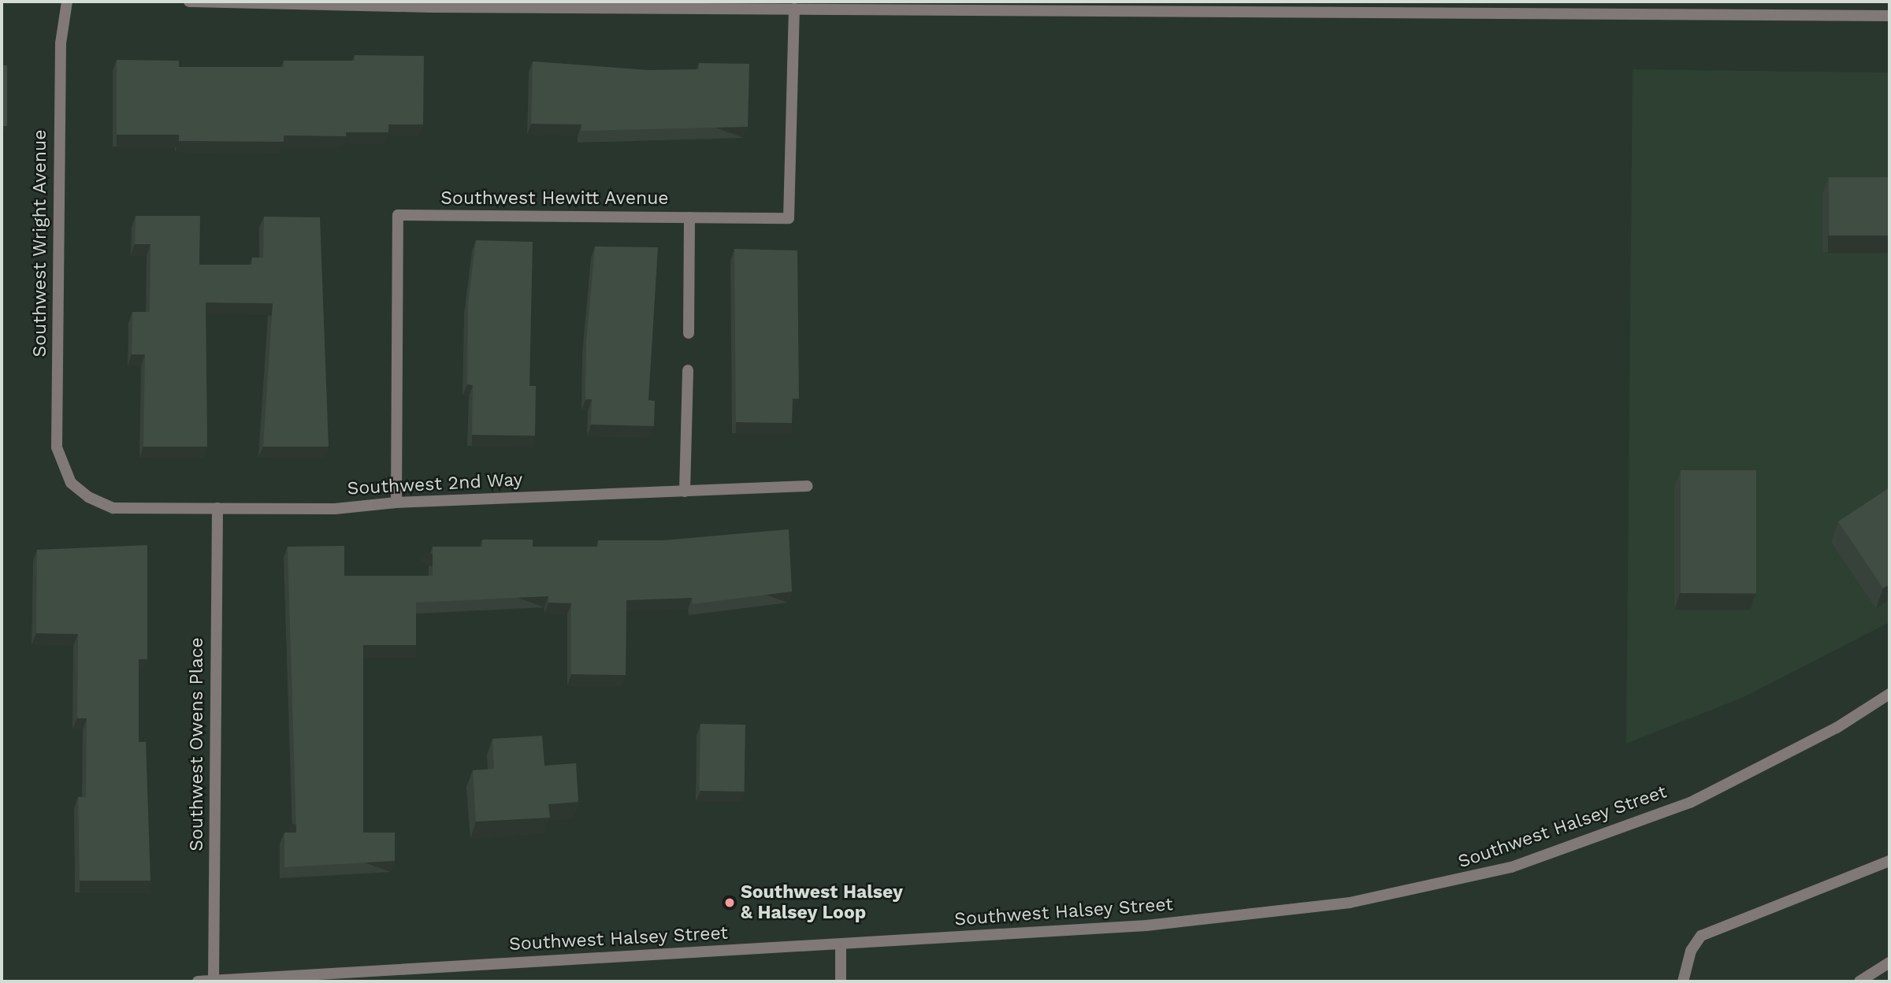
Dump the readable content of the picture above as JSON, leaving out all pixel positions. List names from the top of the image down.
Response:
{
  "streets": {
    "street": [
      "Southwest Hewitt Avenue",
      "Southwest Wright Avenue",
      "Southwest 2nd Way",
      "Southwest Owens Place",
      "Southwest Halsey Street"
    ]
  },
  "crossings": [
    ["Southwest Hewitt Avenue", "Southwest 2nd Way"],
    ["Southwest Wright Avenue", "Southwest 2nd Way"],
    ["Southwest 2nd Way", "Southwest Owens Place"],
    ["Southwest Owens Place", "Southwest Halsey Street"]
  ],
  "places": ["Southwest Halsey & Halsey Loop"]
}
